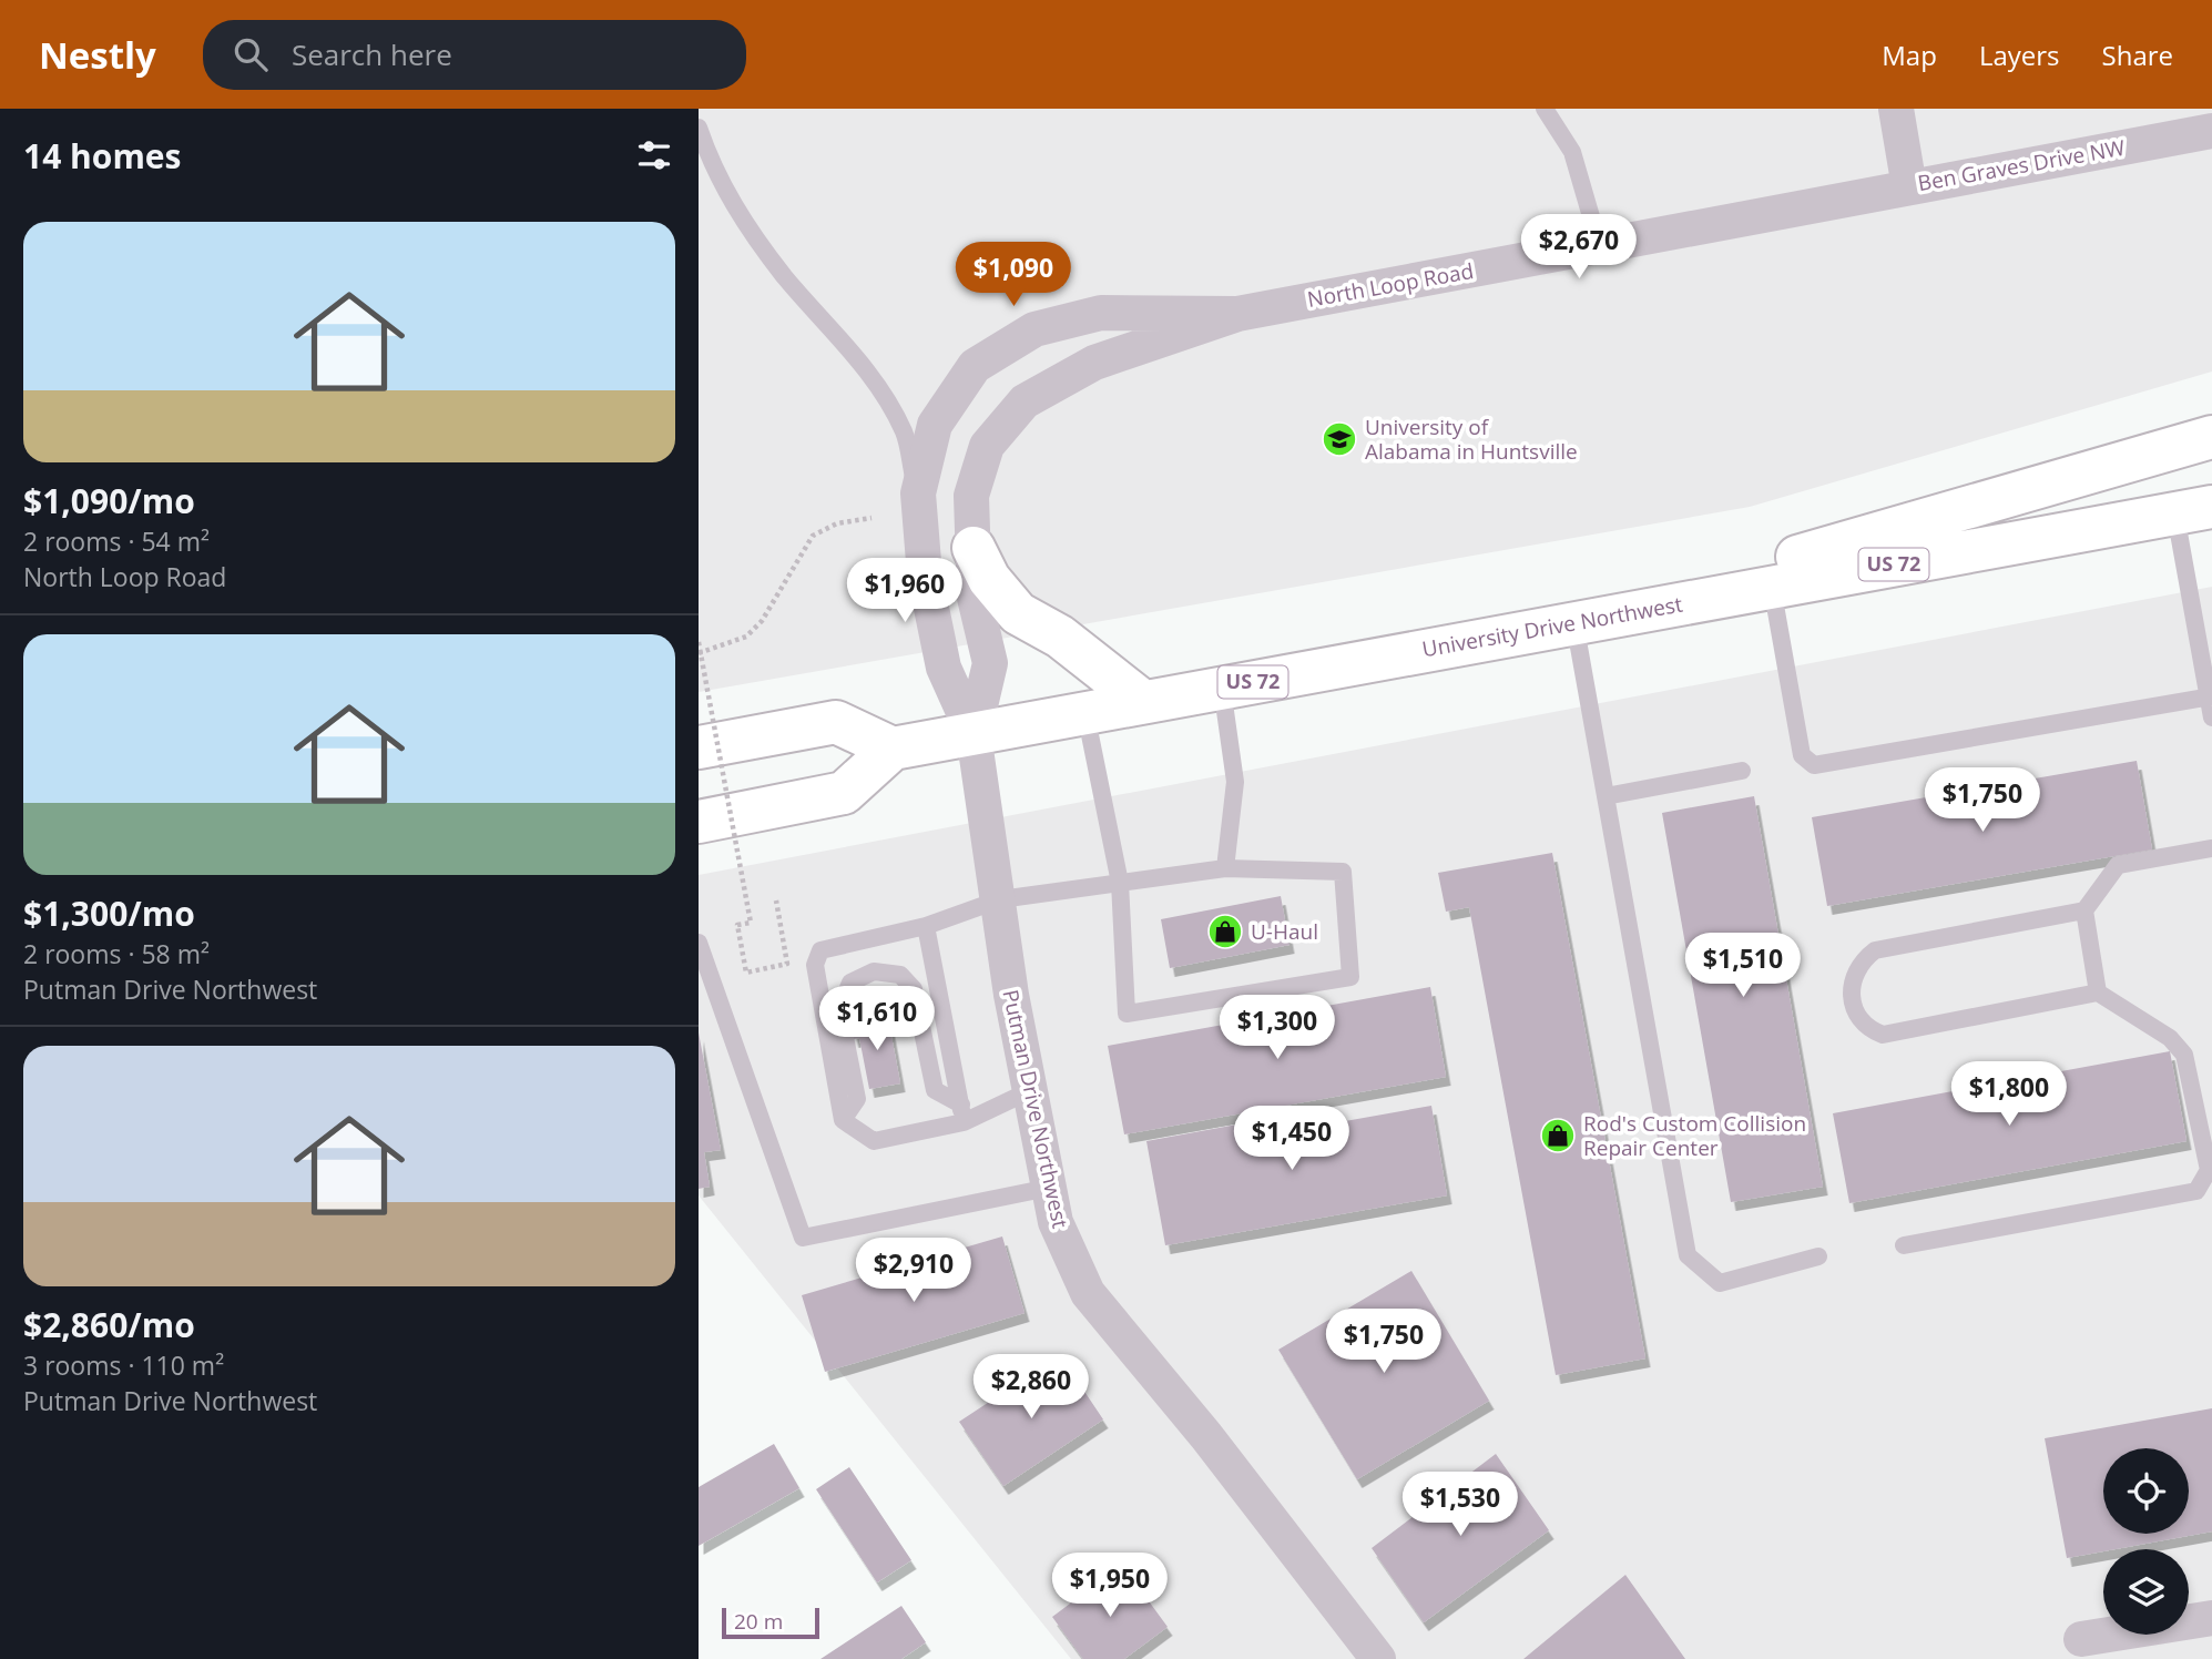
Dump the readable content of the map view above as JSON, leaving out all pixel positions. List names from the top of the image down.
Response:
{
  "streets": {
    "highway": ["US 72", "University Drive Northwest"],
    "street": ["Ben Graves Drive NW", "North Loop Road", "Putman Drive Northwest"]
  },
  "crossings": [
    ["Ben Graves Drive NW", "North Loop Road"],
    ["North Loop Road", "University Drive Northwest"],
    ["North Loop Road", "Putman Drive Northwest"],
    ["University Drive Northwest", "Putman Drive Northwest"]
  ],
  "places": {
    "school or university": ["University of Alabama in Huntsville"],
    "shop": ["U-Haul", "Rod's Custom Collision Repair Center"]
  },
  "scale_bar": "20 m",
  "page": {
    "header": "Nestly",
    "search": "Search here",
    "nav": ["Map", "Layers", "Share"],
    "heading": "14 homes",
    "list": [
      {
        "name": "$1,090/mo",
        "note": "2 rooms · 54 m² · North Loop Road"
      },
      {
        "name": "$1,300/mo",
        "note": "2 rooms · 58 m² · Putman Drive Northwest"
      },
      {
        "name": "$2,860/mo",
        "note": "3 rooms · 110 m² · Putman Drive Northwest"
      }
    ],
    "price": [
      "$2,670",
      "$1,090",
      "$1,960",
      "$1,750",
      "$1,510",
      "$1,610",
      "$1,300",
      "$1,800",
      "$1,450",
      "$2,910",
      "$1,750",
      "$2,860",
      "$1,530",
      "$1,950"
    ],
    "scale": "20 m"
  }
}
